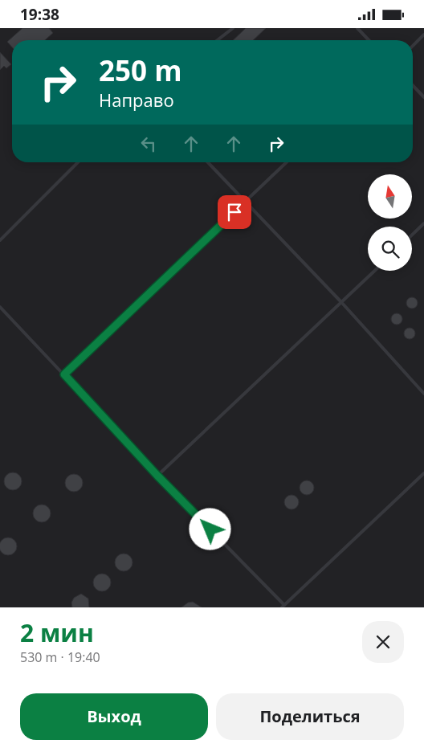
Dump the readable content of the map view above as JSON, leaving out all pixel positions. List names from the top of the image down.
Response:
{
  "north": "top",
  "page": {
    "status": "19:38",
    "turn": ["250 m", "Направо"],
    "heading": ["2 мин", "530 m · 19:40"],
    "buttons": ["Выход", "Поделиться"]
  }
}
